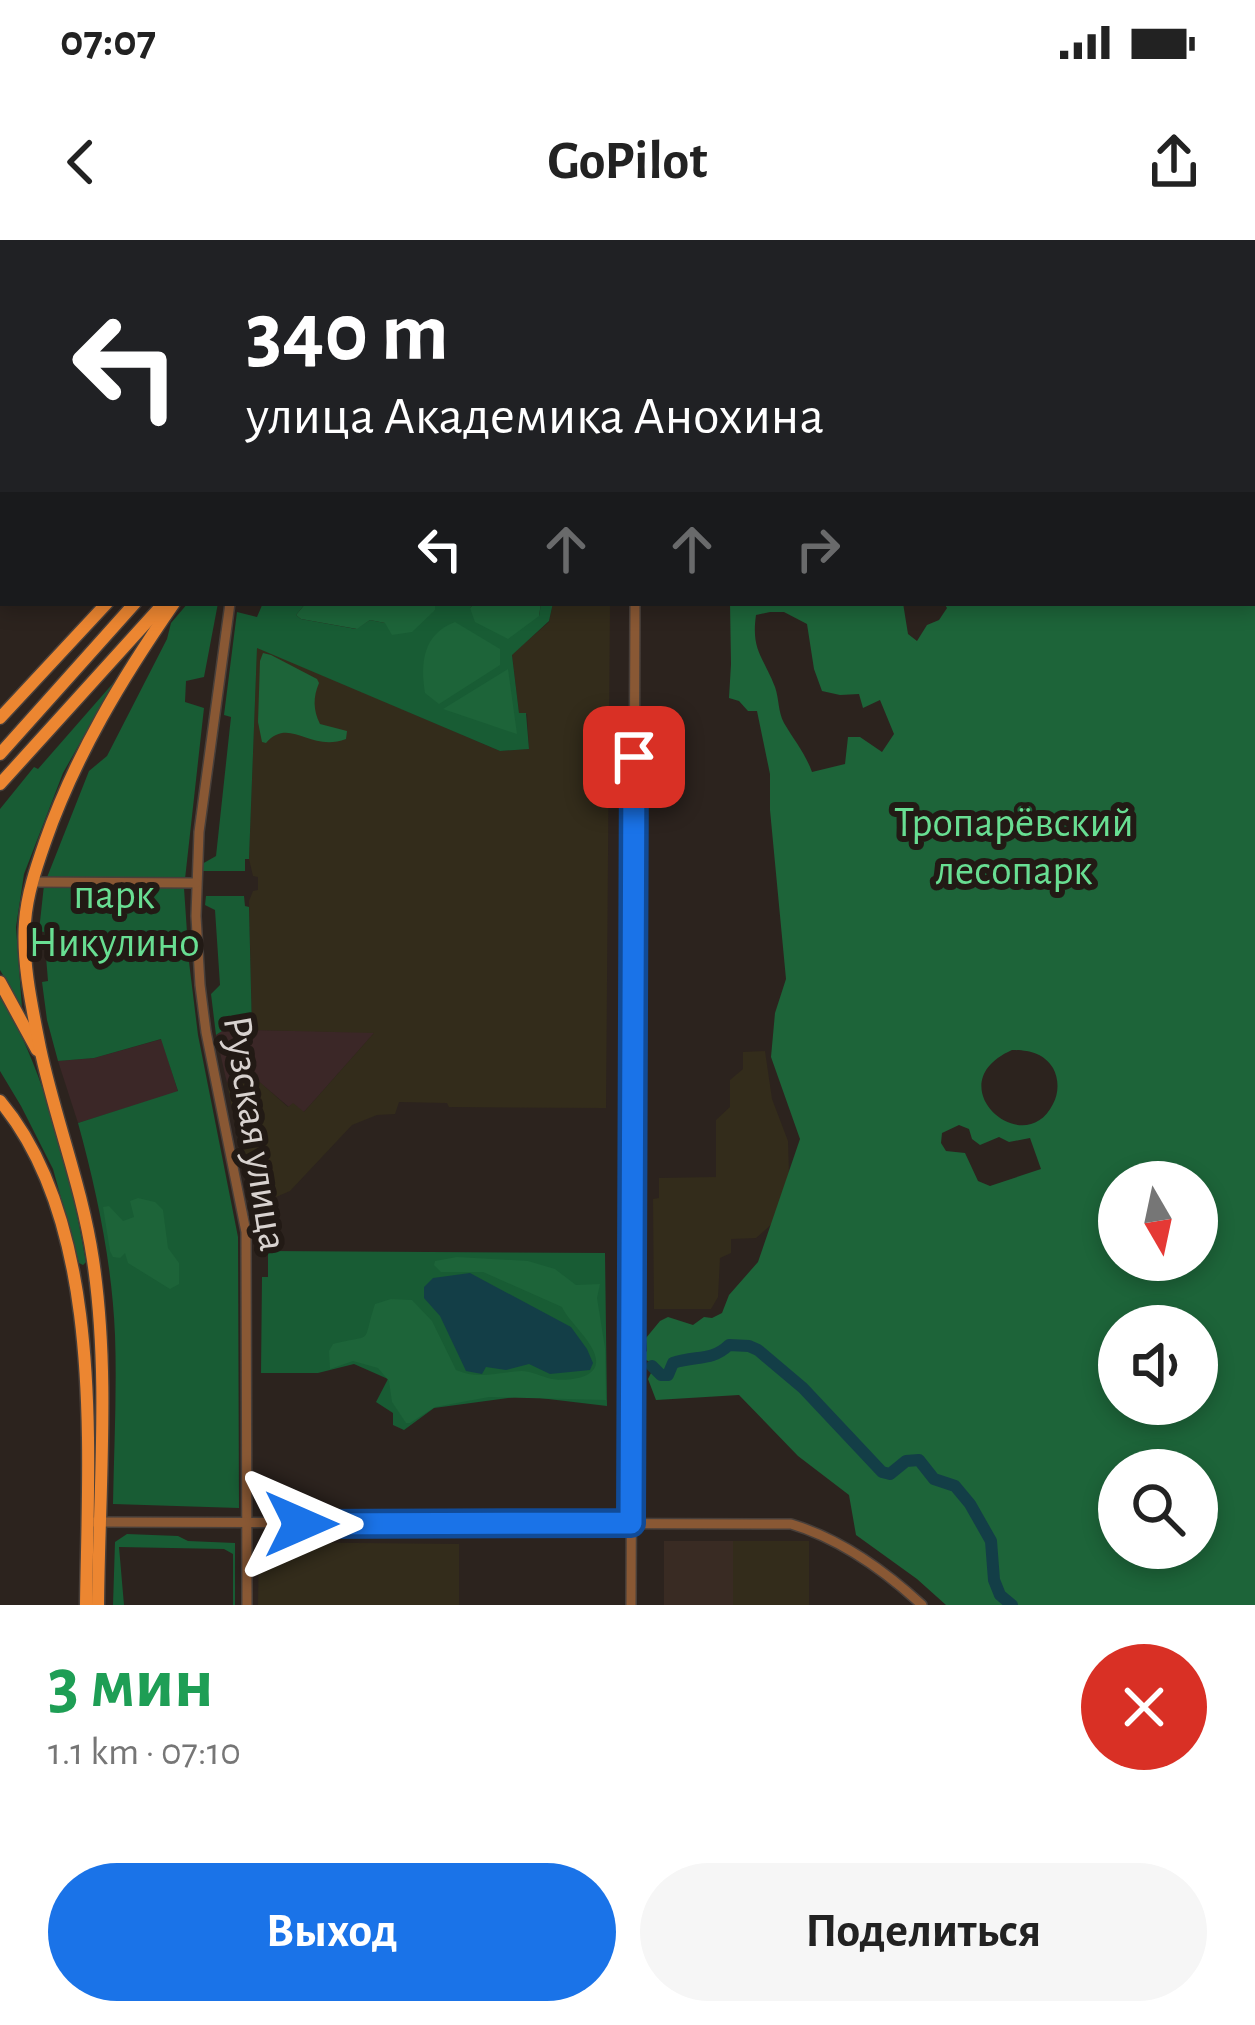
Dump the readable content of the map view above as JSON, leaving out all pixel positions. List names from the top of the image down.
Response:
{
  "streets": {
    "street": ["Рузская улица"]
  },
  "parks": ["Тропарёвский лесопарк", "парк Никулино"],
  "north": "bottom",
  "page": {
    "status": "07:07",
    "header": "GoPilot",
    "turn": ["340 m", "улица Академика Анохина"],
    "heading": ["3 мин", "1.1 km · 07:10"],
    "buttons": ["Выход", "Поделиться"]
  }
}
